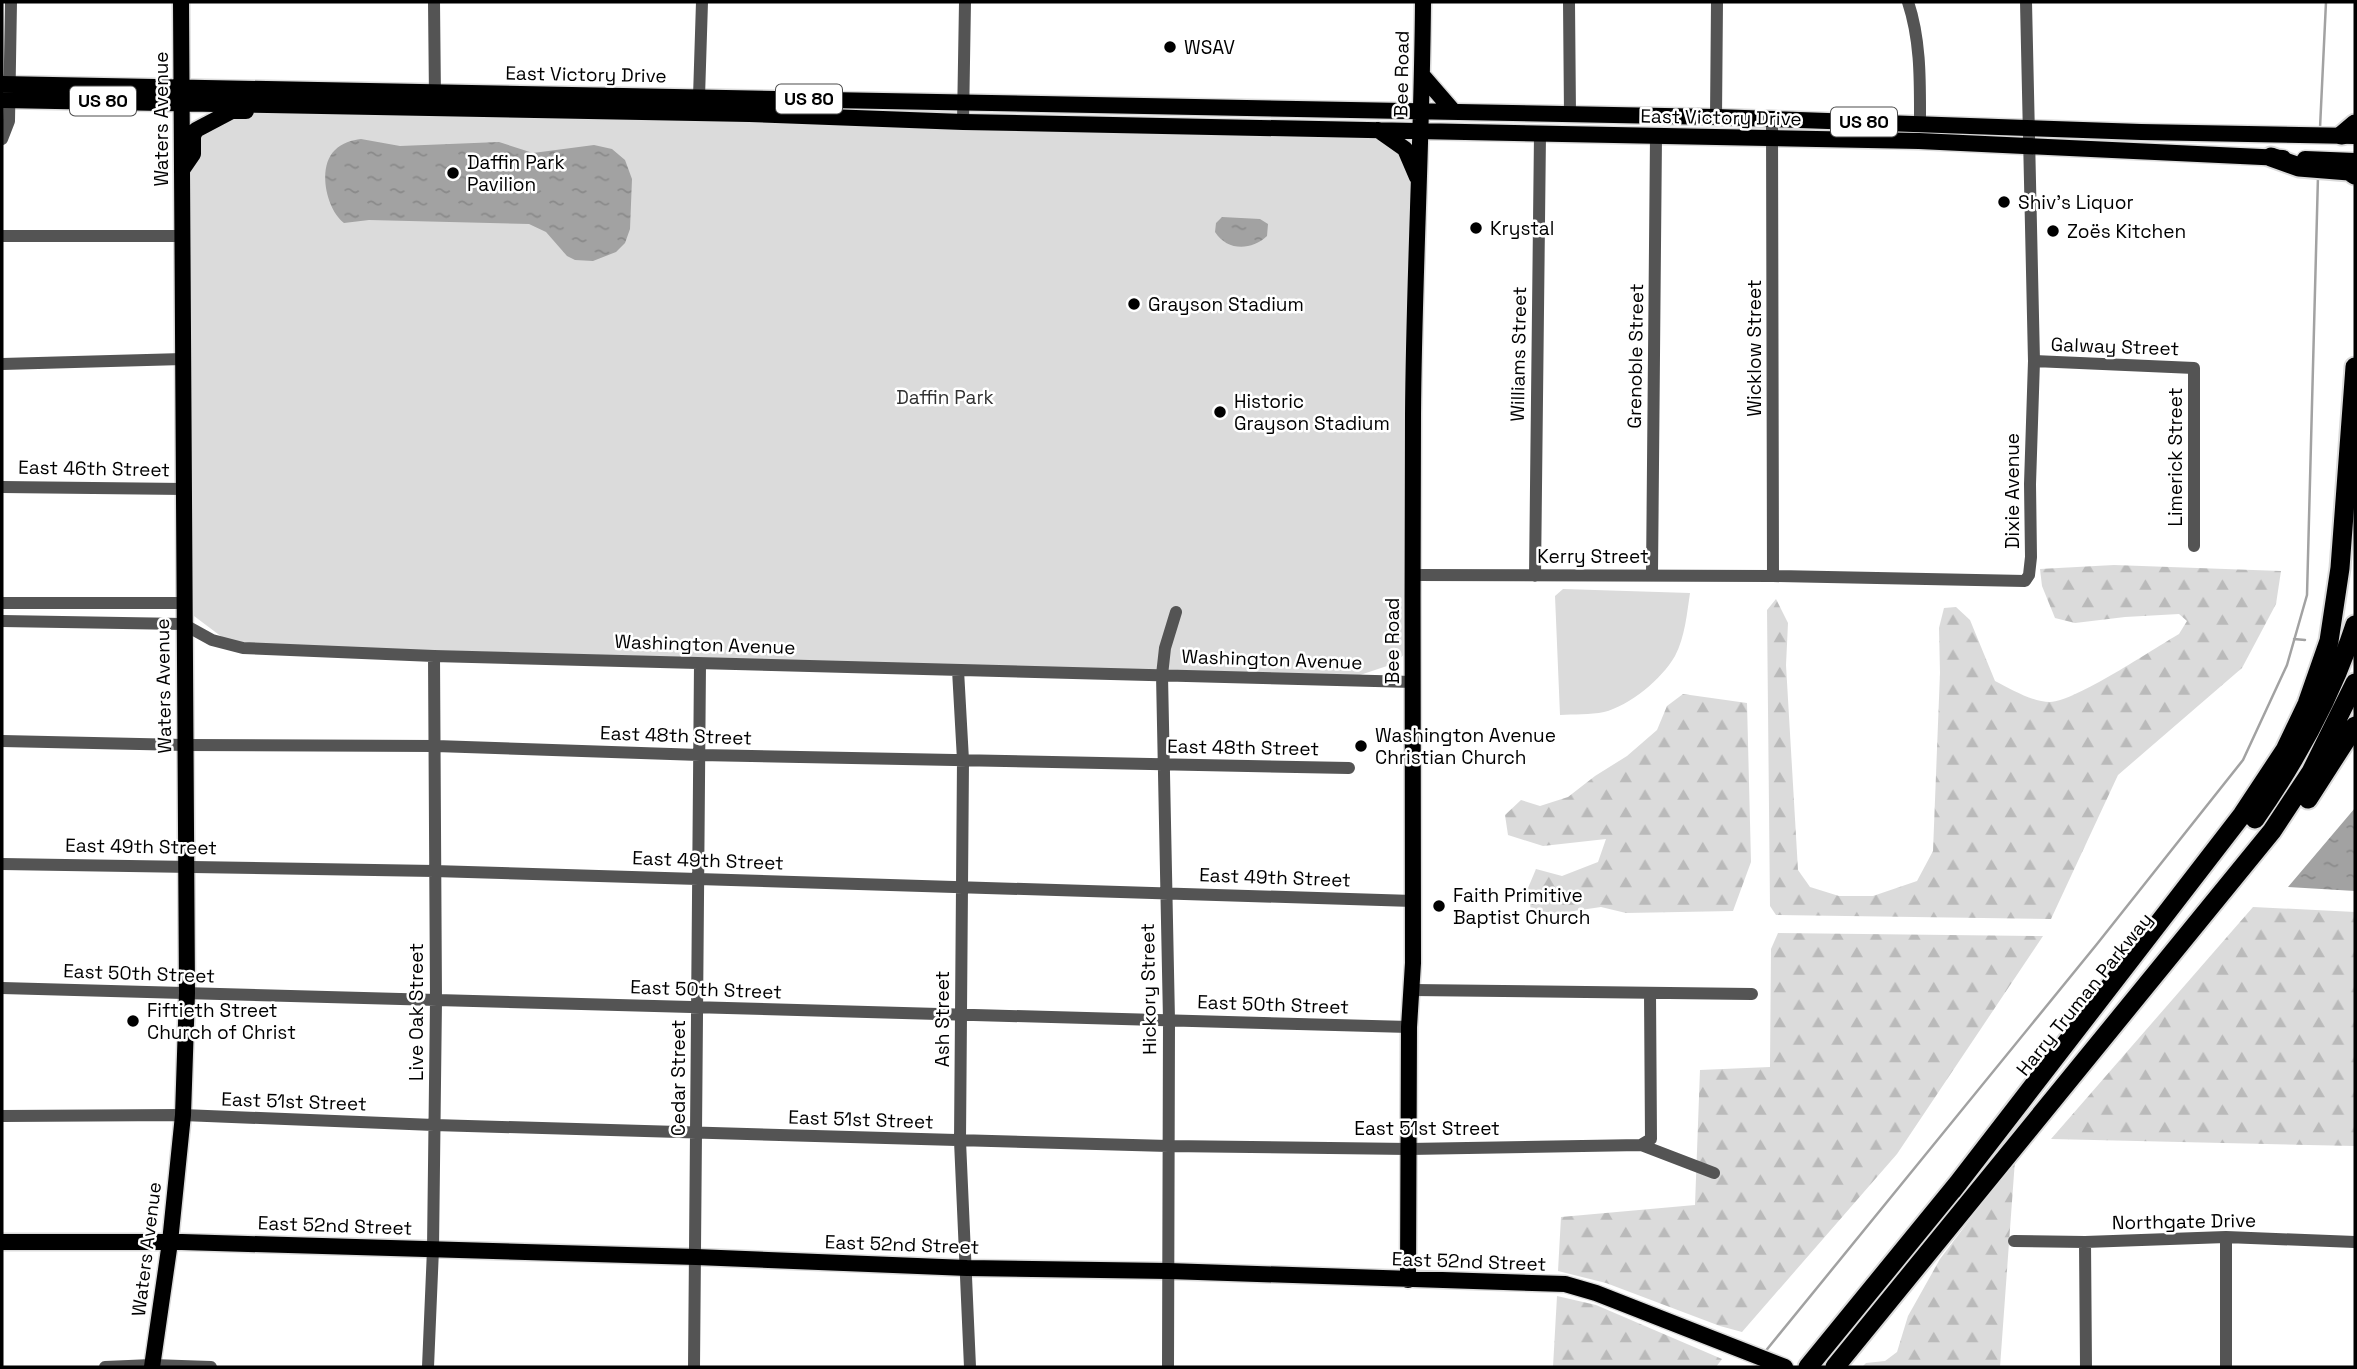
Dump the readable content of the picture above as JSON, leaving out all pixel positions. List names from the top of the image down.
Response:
{
  "streets": {
    "highway": ["Harry Truman Parkway"],
    "main road": [
      "East Victory Drive",
      "Bee Road",
      "US 80",
      "Waters Avenue",
      "East 52nd Street"
    ],
    "street": [
      "Galway Street",
      "Wicklow Street",
      "Williams Street",
      "Grenoble Street",
      "Limerick Street",
      "East 46th Street",
      "Dixie Avenue",
      "Kerry Street",
      "Washington Avenue",
      "East 48th Street",
      "East 49th Street",
      "East 50th Street",
      "Hickory Street",
      "Live Oak Street",
      "Ash Street",
      "Cedar Street",
      "East 51st Street",
      "Northgate Drive"
    ]
  },
  "crossings": [
    ["East Victory Drive", "Bee Road"],
    ["East Victory Drive", "Waters Avenue"],
    ["East Victory Drive", "Wicklow Street"],
    ["East Victory Drive", "Williams Street"],
    ["East Victory Drive", "Grenoble Street"],
    ["East Victory Drive", "Dixie Avenue"],
    ["Bee Road", "Kerry Street"],
    ["Bee Road", "Washington Avenue"],
    ["Bee Road", "East 49th Street"],
    ["Bee Road", "East 50th Street"],
    ["Bee Road", "East 51st Street"],
    ["Bee Road", "East 52nd Street"],
    ["Waters Avenue", "East 46th Street"],
    ["Waters Avenue", "Washington Avenue"],
    ["Waters Avenue", "East 48th Street"],
    ["Waters Avenue", "East 49th Street"],
    ["Waters Avenue", "East 50th Street"],
    ["Waters Avenue", "East 51st Street"],
    ["Waters Avenue", "East 52nd Street"],
    ["Galway Street", "Limerick Street"],
    ["Galway Street", "Dixie Avenue"],
    ["Wicklow Street", "Dixie Avenue"],
    ["Wicklow Street", "Kerry Street"],
    ["Williams Street", "Kerry Street"],
    ["Grenoble Street", "Kerry Street"],
    ["Dixie Avenue", "Kerry Street"],
    ["Washington Avenue", "Hickory Street"],
    ["Washington Avenue", "Live Oak Street"],
    ["Washington Avenue", "Ash Street"],
    ["Washington Avenue", "Cedar Street"],
    ["East 48th Street", "Hickory Street"],
    ["East 48th Street", "Live Oak Street"],
    ["East 48th Street", "Ash Street"],
    ["East 48th Street", "Cedar Street"],
    ["East 49th Street", "Hickory Street"],
    ["East 49th Street", "Live Oak Street"],
    ["East 49th Street", "Ash Street"],
    ["East 49th Street", "Cedar Street"],
    ["East 50th Street", "Hickory Street"],
    ["East 50th Street", "Live Oak Street"],
    ["East 50th Street", "Ash Street"],
    ["East 50th Street", "Cedar Street"],
    ["Hickory Street", "East 51st Street"],
    ["Hickory Street", "East 52nd Street"],
    ["Live Oak Street", "East 51st Street"],
    ["Live Oak Street", "East 52nd Street"],
    ["Ash Street", "East 51st Street"],
    ["Ash Street", "East 52nd Street"],
    ["Cedar Street", "East 51st Street"],
    ["Cedar Street", "East 52nd Street"]
  ],
  "parks": ["Daffin Park"],
  "places": [
    "WSAV",
    "Daffin Park Pavilion",
    "Shiv’s Liquor",
    "Krystal",
    "Zoës Kitchen",
    "Grayson Stadium",
    "Historic Grayson Stadium",
    "Washington Avenue Christian Church",
    "Faith Primitive Baptist Church",
    "Fiftieth Street Church of Christ"
  ]
}
